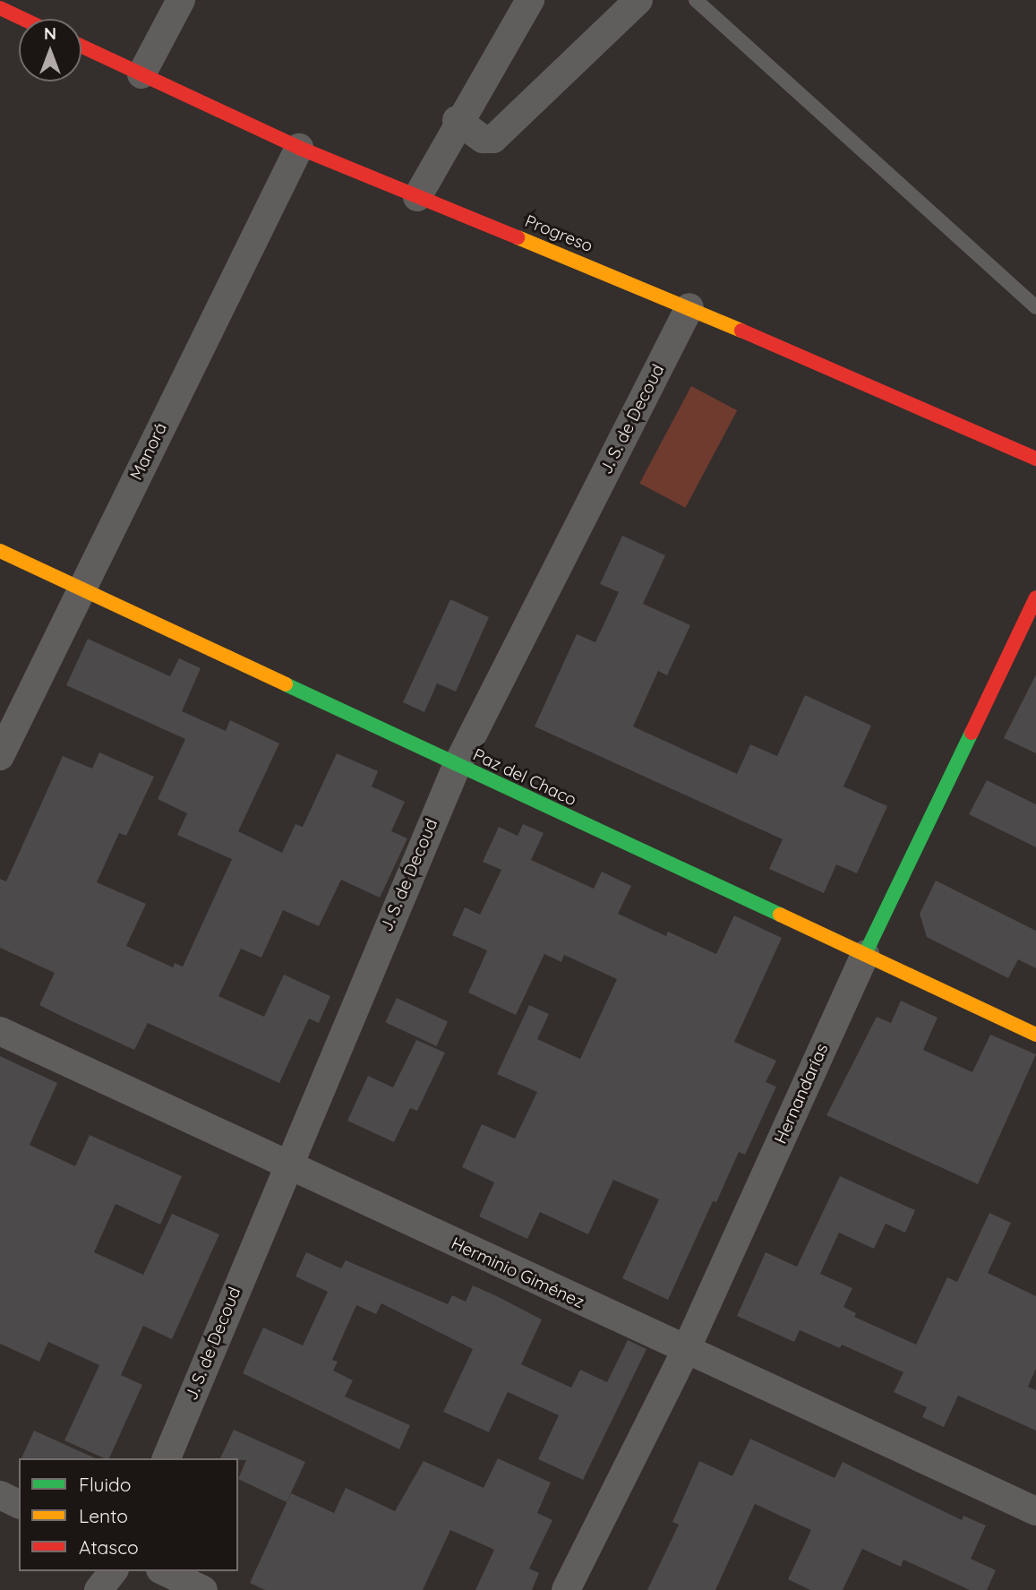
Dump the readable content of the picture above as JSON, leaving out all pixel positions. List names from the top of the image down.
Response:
{
  "streets": {
    "street": [
      "Progreso",
      "J. S. de Decoud",
      "Manorá",
      "Paz del Chaco",
      "Hernandarías",
      "Herminio Giménez"
    ]
  },
  "crossings": [
    ["Progreso", "J. S. de Decoud"],
    ["Progreso", "Manorá"],
    ["J. S. de Decoud", "Paz del Chaco"],
    ["J. S. de Decoud", "Herminio Giménez"],
    ["Manorá", "Paz del Chaco"],
    ["Paz del Chaco", "Hernandarías"],
    ["Hernandarías", "Herminio Giménez"]
  ],
  "legend": ["Fluido", "Lento", "Atasco"],
  "north": "top"
}
